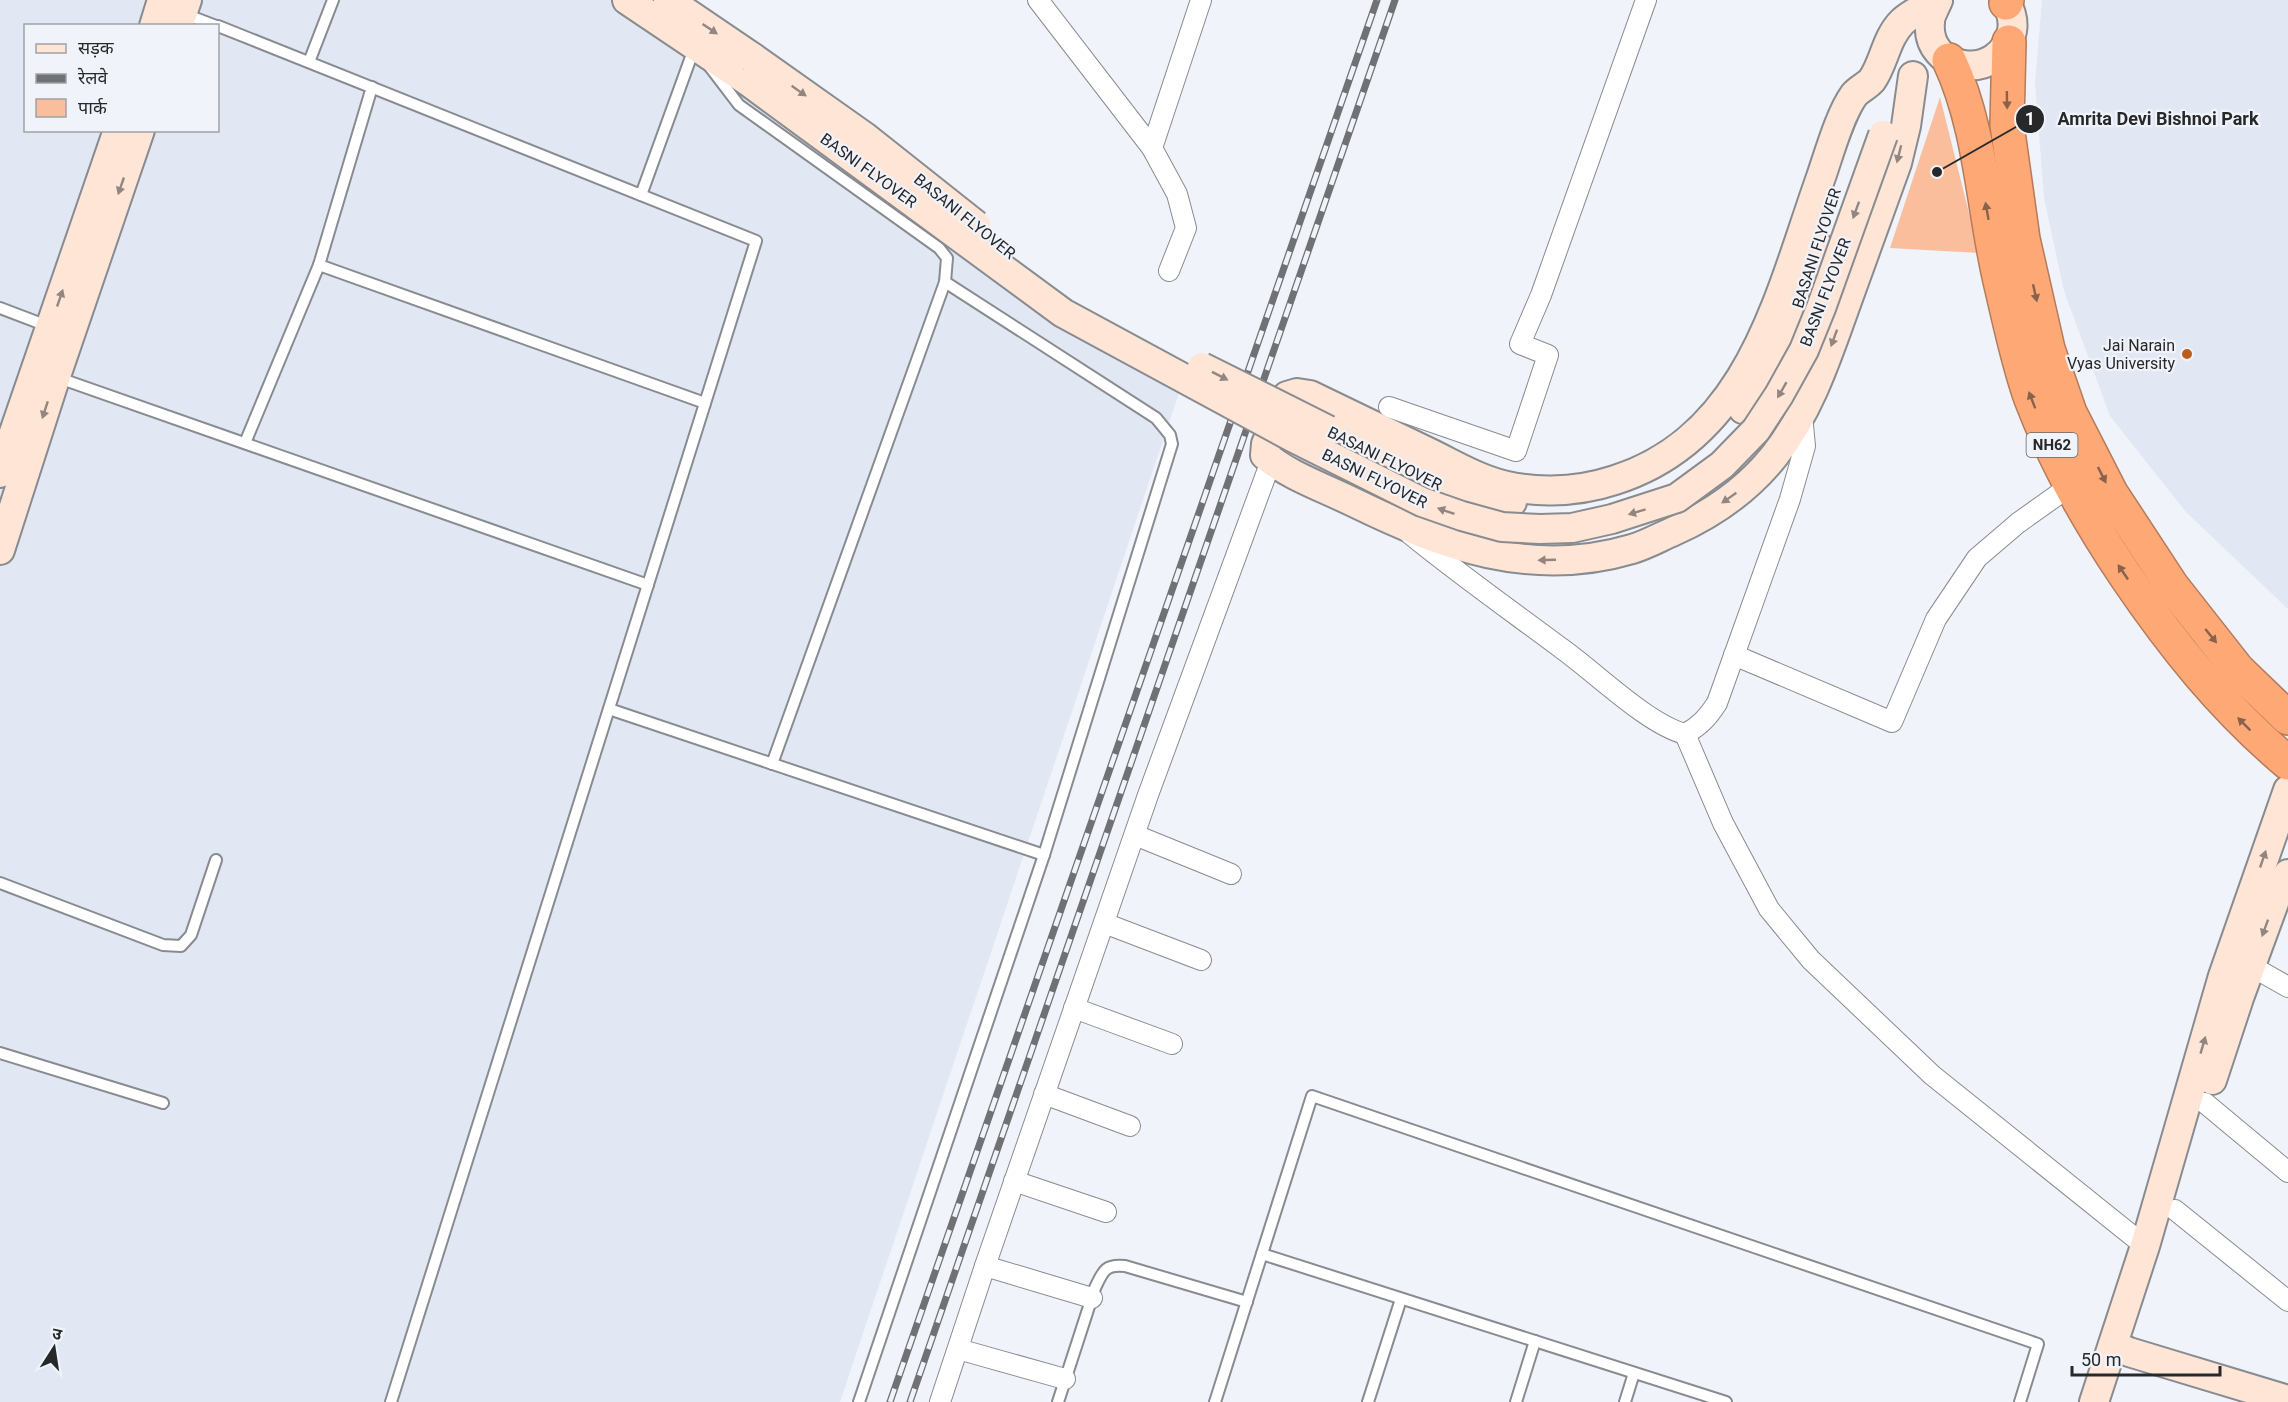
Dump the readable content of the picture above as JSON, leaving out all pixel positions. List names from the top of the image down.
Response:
{
  "streets": {
    "highway": ["NH62"],
    "street": ["BASNI FLYOVER", "BASANI FLYOVER"]
  },
  "crossings": [
    ["BASNI FLYOVER", "BASANI FLYOVER"]
  ],
  "places": ["Amrita Devi Bishnoi Park", "Jai Narain Vyas University"],
  "legend": ["सड़क", "रेलवे", "पार्क"],
  "scale_bar": "50 m",
  "north": "top"
}
